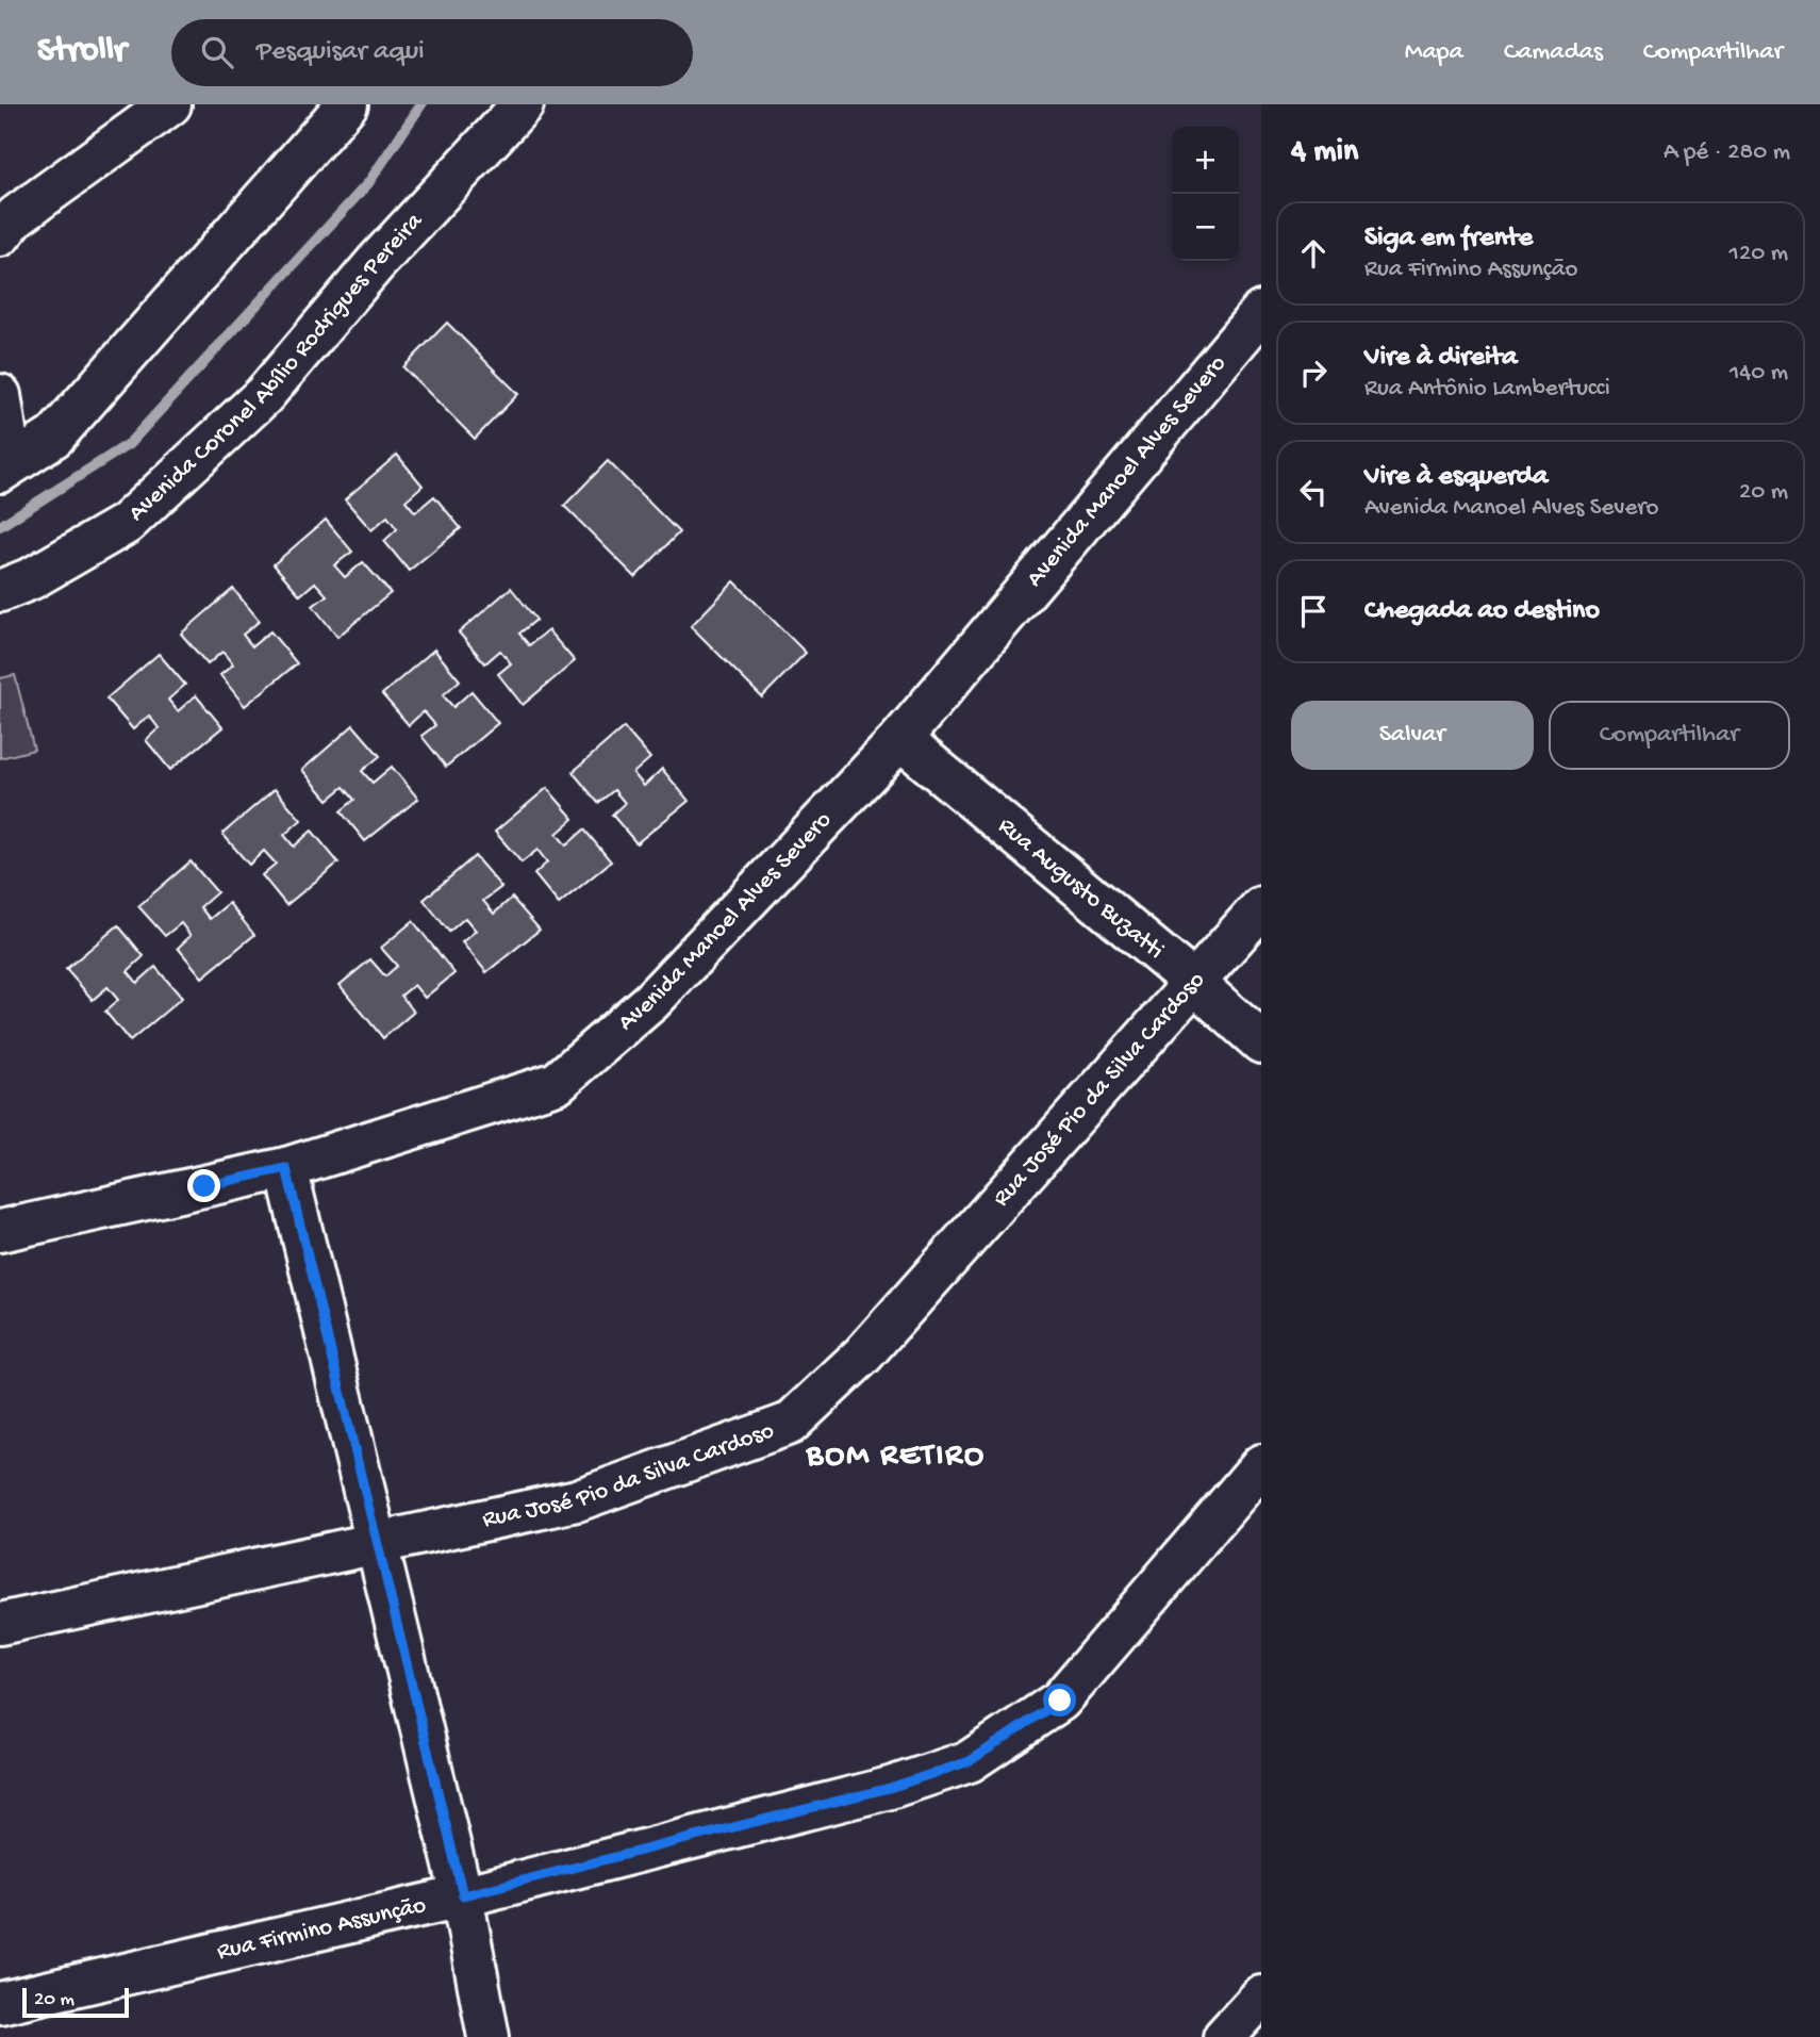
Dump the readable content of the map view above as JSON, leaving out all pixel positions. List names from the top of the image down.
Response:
{
  "streets": {
    "street": [
      "Avenida Coronel Abílio Rodrigues Pereira",
      "Avenida Manoel Alves Severo",
      "Rua Augusto Buzatti",
      "Rua José Pio da Silva Cardoso",
      "Rua Firmino Assunção"
    ]
  },
  "crossings": [
    ["Avenida Manoel Alves Severo", "Rua Augusto Buzatti"],
    ["Rua Augusto Buzatti", "Rua José Pio da Silva Cardoso"]
  ],
  "districts": ["BOM RETIRO"],
  "scale_bar": "20 m",
  "page": {
    "header": "Strollr",
    "search": "Pesquisar aqui",
    "nav": ["Mapa", "Camadas", "Compartilhar"],
    "heading": ["4 min", "A pé · 280 m"],
    "map_buttons": ["+", "−"],
    "list": [
      ["Siga em frente", "Rua Firmino Assunção", "120 m"],
      ["Vire à direita", "Rua Antônio Lambertucci", "140 m"],
      ["Vire à esquerda", "Avenida Manoel Alves Severo", "20 m"],
      "Chegada ao destino"
    ],
    "buttons": ["Salvar", "Compartilhar"],
    "scale": "20 m"
  }
}
